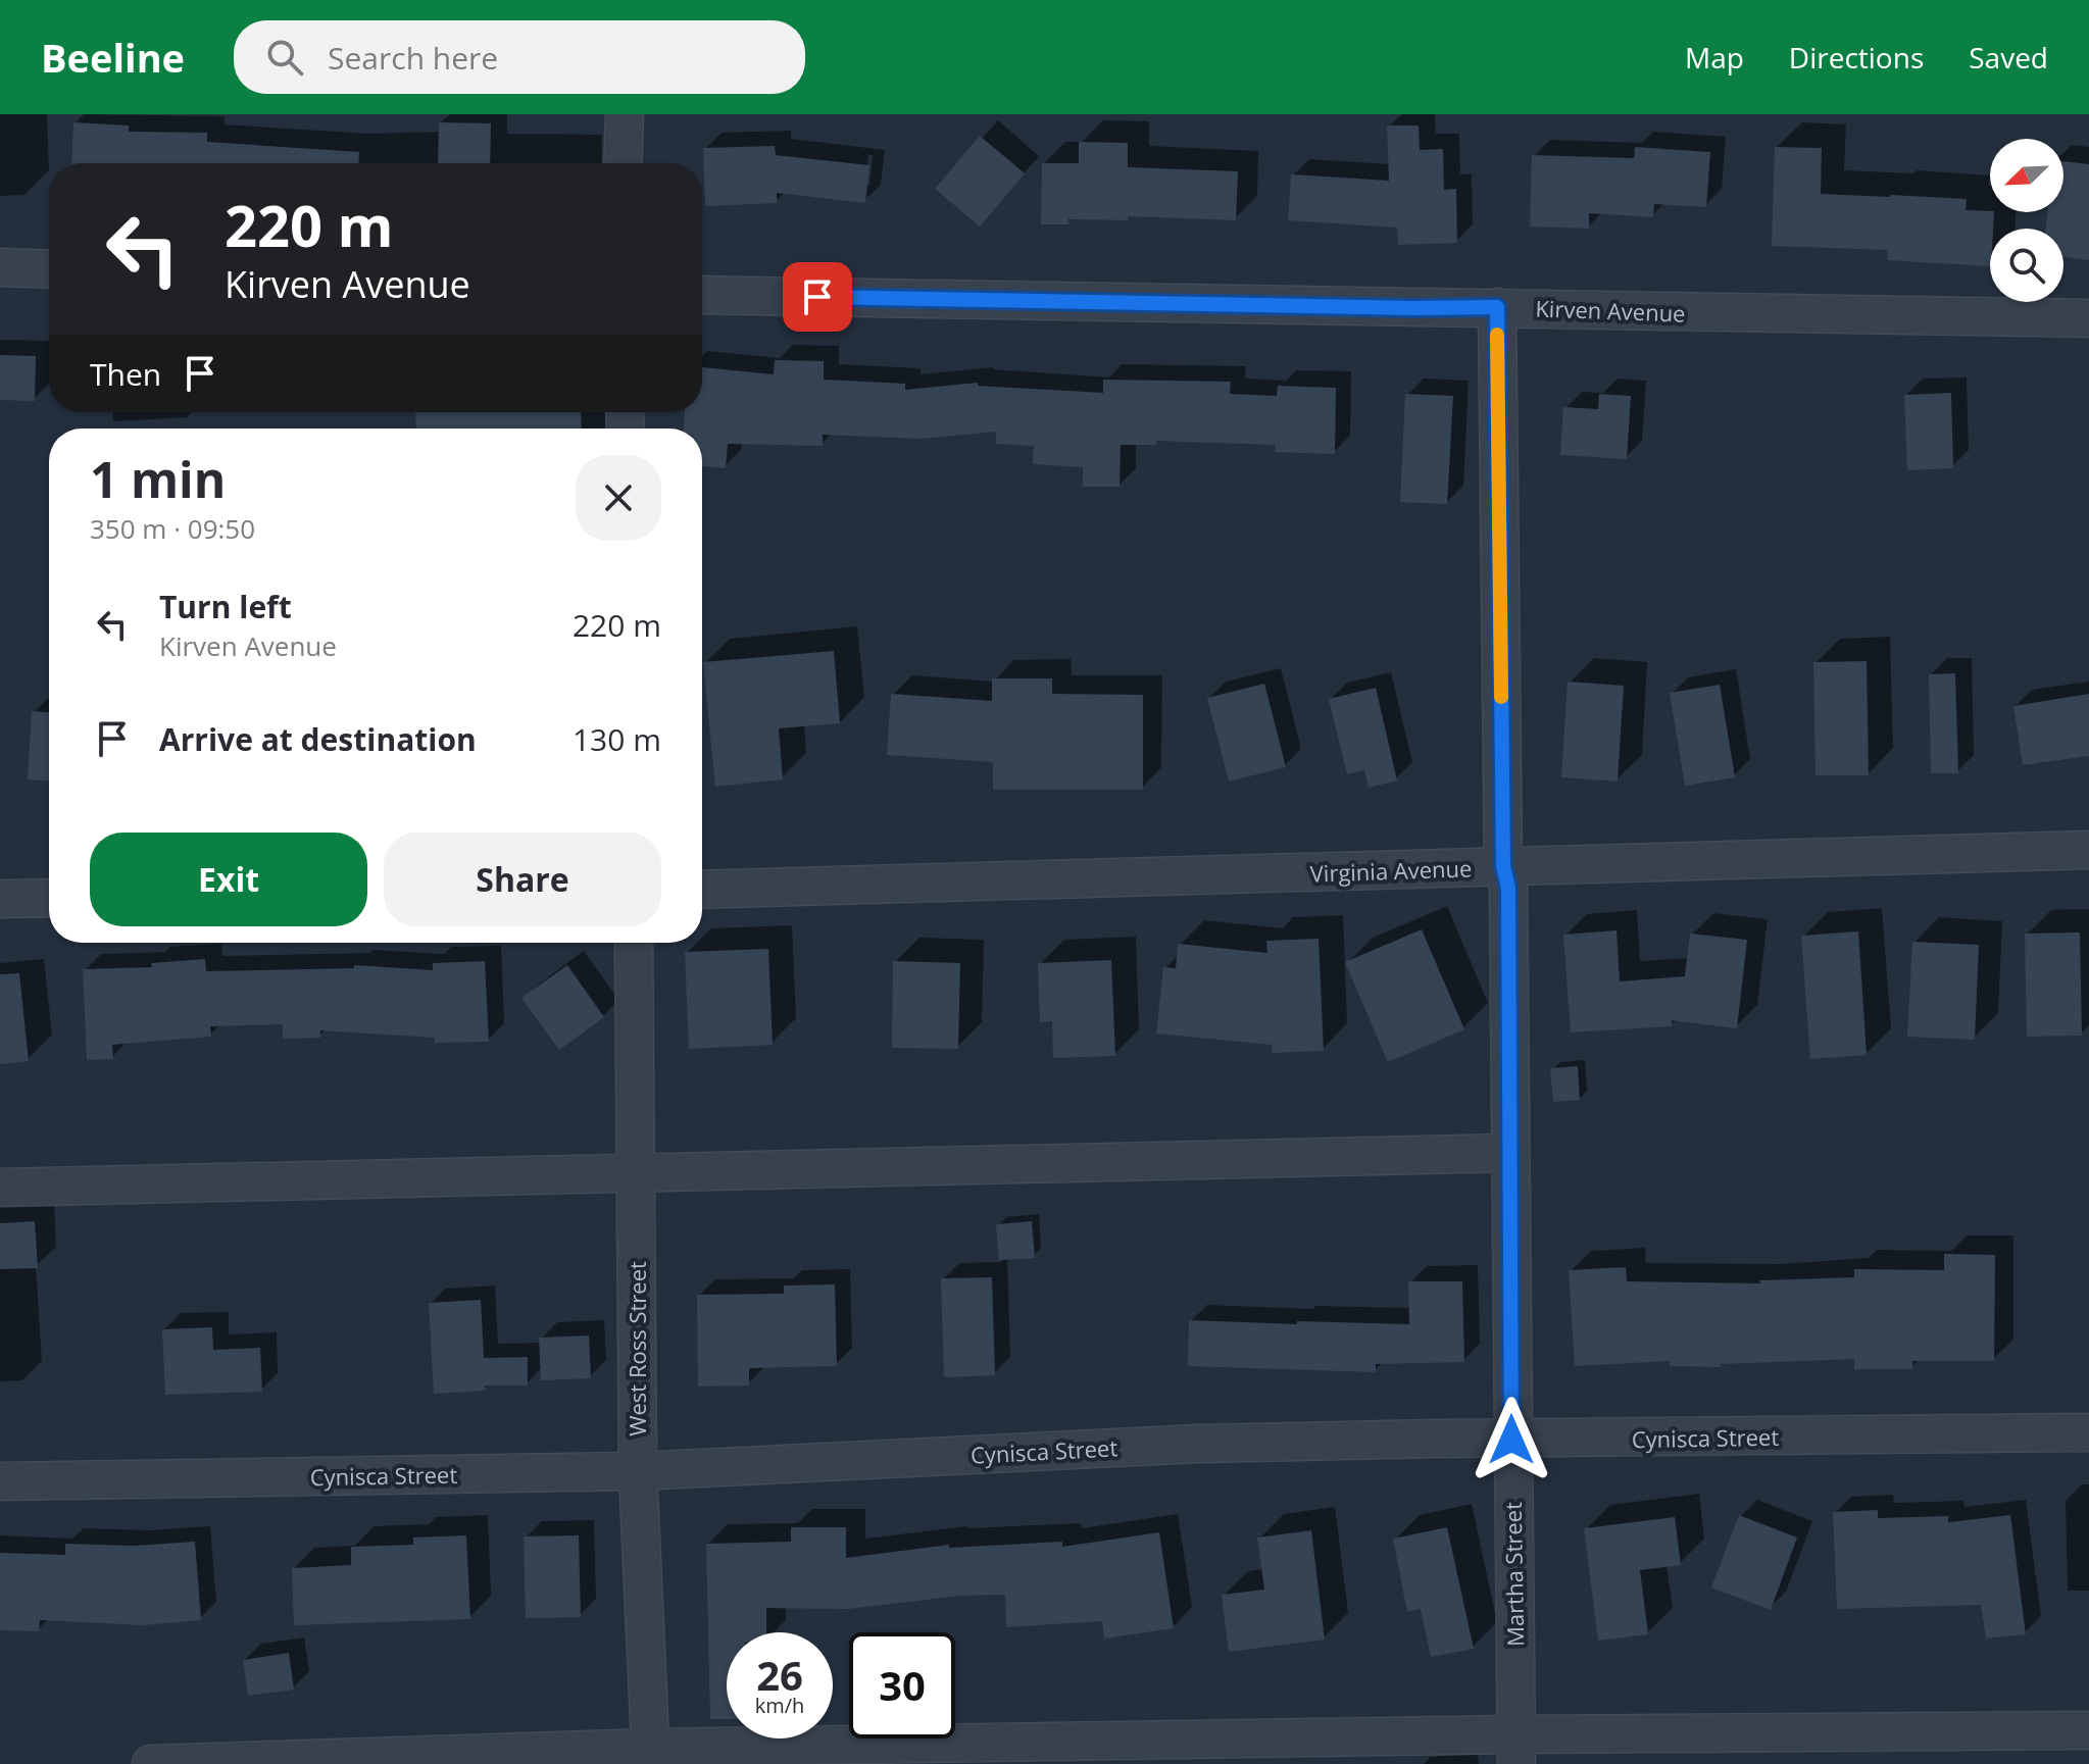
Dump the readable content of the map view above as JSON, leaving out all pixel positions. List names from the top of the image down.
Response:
{
  "streets": {
    "street": [
      "Kirven Avenue",
      "Virginia Avenue",
      "West Ross Street",
      "Cynisca Street",
      "Martha Street"
    ]
  },
  "crossings": [
    ["Kirven Avenue", "Martha Street"],
    ["Virginia Avenue", "Martha Street"],
    ["West Ross Street", "Cynisca Street"],
    ["Cynisca Street", "Martha Street"]
  ],
  "north": "bottom left",
  "page": {
    "header": "Beeline",
    "search": "Search here",
    "nav": ["Map", "Directions", "Saved"],
    "turn": ["220 m", "Kirven Avenue"],
    "then": "Then",
    "heading": ["1 min", "350 m · 09:50"],
    "list": [
      {
        "name": "Turn left",
        "note": "Kirven Avenue",
        "value": "220 m"
      },
      {
        "name": "Arrive at destination",
        "value": "130 m"
      }
    ],
    "buttons": ["Exit", "Share"],
    "speed": "26 km/h",
    "limit": "30"
  }
}
